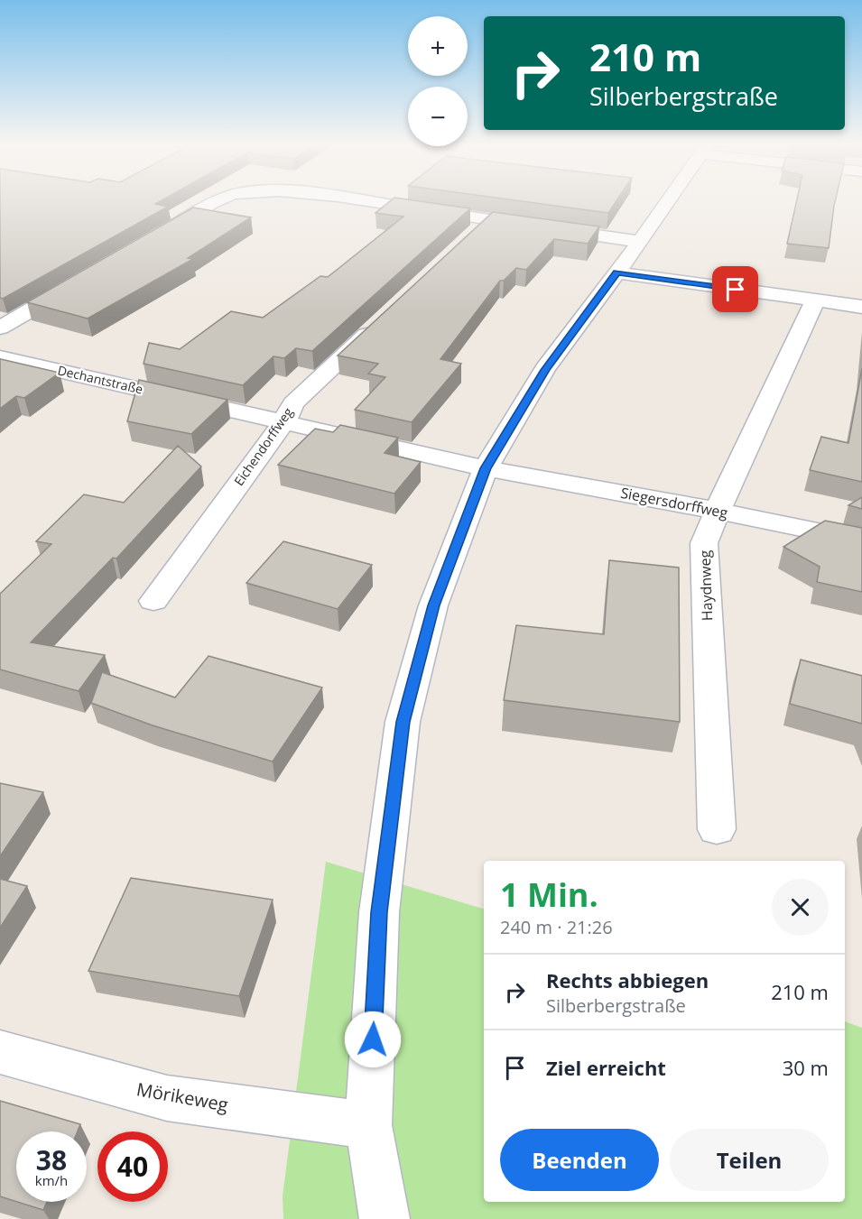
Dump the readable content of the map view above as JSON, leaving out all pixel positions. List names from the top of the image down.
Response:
{
  "streets": {
    "street": [
      "Dechantstraße",
      "Eichendorffweg",
      "Siegersdorffweg",
      "Haydnweg",
      "Mörikeweg"
    ]
  },
  "crossings": [
    ["Dechantstraße", "Eichendorffweg"],
    ["Dechantstraße", "Siegersdorffweg"],
    ["Siegersdorffweg", "Haydnweg"]
  ],
  "page": {
    "map_buttons": ["+", "−"],
    "turn": ["210 m", "Silberbergstraße"],
    "heading": ["1 Min.", "240 m · 21:26"],
    "list": [
      {
        "name": "Rechts abbiegen",
        "note": "Silberbergstraße",
        "value": "210 m"
      },
      {
        "name": "Ziel erreicht",
        "value": "30 m"
      }
    ],
    "buttons": ["Beenden", "Teilen"],
    "speed": "38 km/h",
    "limit": "40"
  }
}
